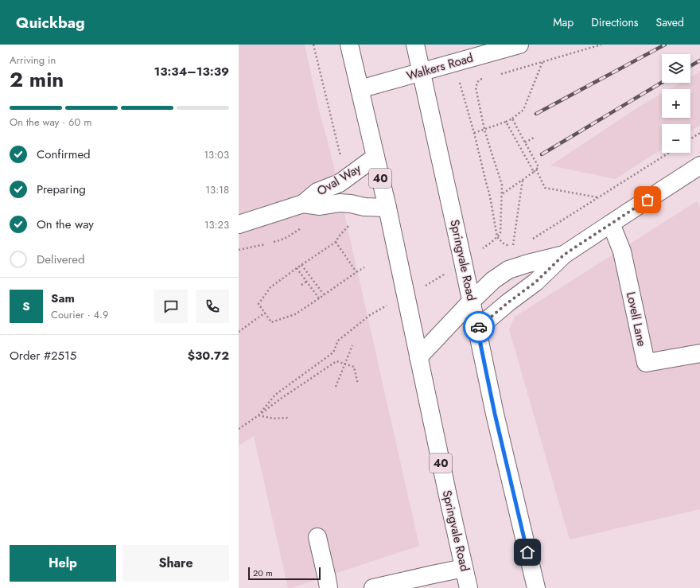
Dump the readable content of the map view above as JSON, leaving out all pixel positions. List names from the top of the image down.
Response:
{
  "streets": {
    "main road": [
      "Walkers Road",
      "40",
      "Oval Way",
      "Springvale Road",
      "Lovell Lane"
    ]
  },
  "crossings": [
    ["Walkers Road", "Springvale Road"],
    ["Oval Way", "Springvale Road"]
  ],
  "scale_bar": "20 m",
  "page": {
    "header": "Quickbag",
    "nav": ["Map", "Directions", "Saved"],
    "heading": ["2 min", "Arriving in", "13:34–13:39"],
    "panel": [
      "Sam",
      "Courier · 4.9",
      "Order #2515",
      "$30.72"
    ],
    "map_buttons": ["+", "−"],
    "bar": "On the way · 60 m",
    "list": [
      ["Confirmed", "13:03"],
      ["Preparing", "13:18"],
      ["On the way", "13:23"],
      "Delivered"
    ],
    "round": "S",
    "buttons": ["Help", "Share"],
    "scale": "20 m"
  }
}
